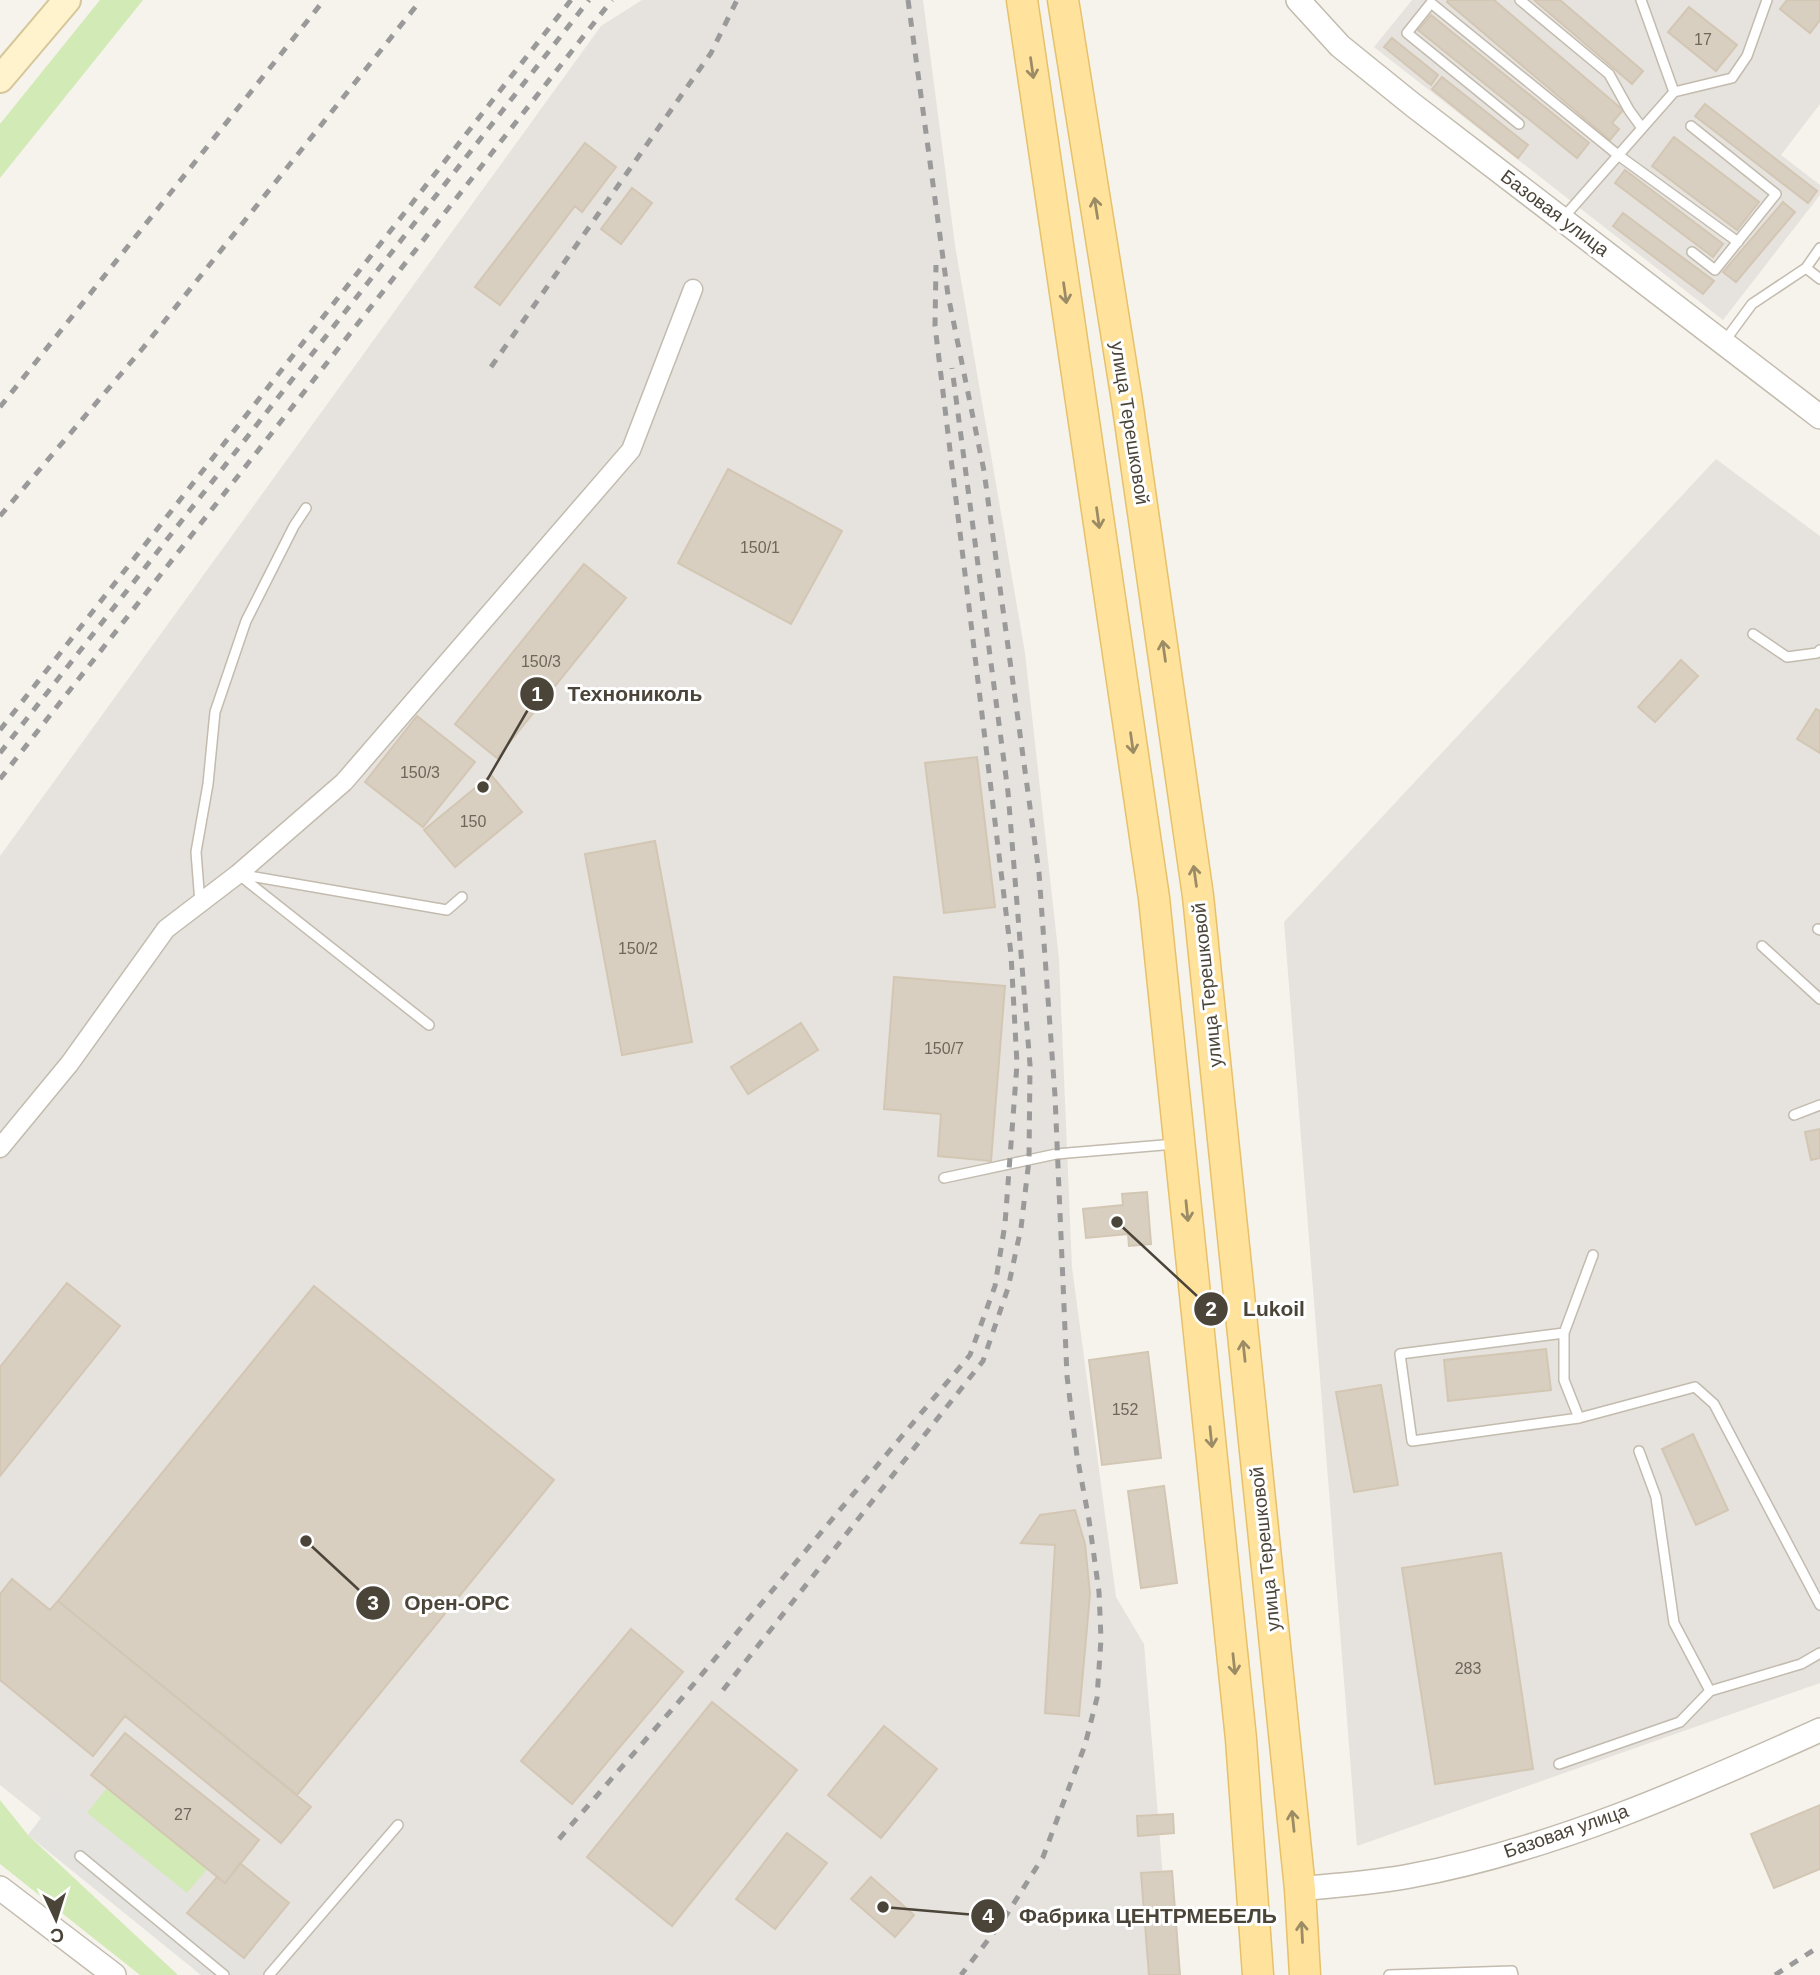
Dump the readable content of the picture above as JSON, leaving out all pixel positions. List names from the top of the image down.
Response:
{
  "streets": {
    "main road": ["улица Терешковой"],
    "street": ["Базовая улица"]
  },
  "crossings": [
    ["Базовая улица", "улица Терешковой"]
  ],
  "places": [
    "Технониколь",
    "Lukoil",
    "Орен-ОРС",
    "Фабрика ЦЕНТРМЕБЕЛЬ"
  ],
  "house_numbers": [
    "17",
    "150/1",
    "150/3",
    "150/3",
    "150",
    "150/2",
    "150/7",
    "152",
    "283",
    "27"
  ],
  "north": "bottom"
}
